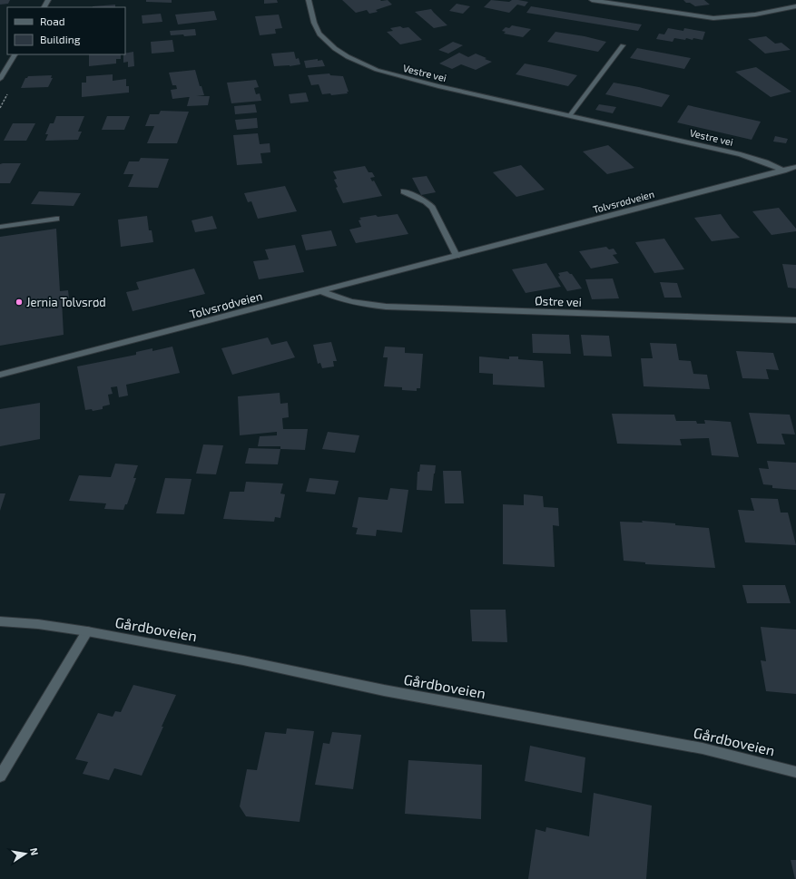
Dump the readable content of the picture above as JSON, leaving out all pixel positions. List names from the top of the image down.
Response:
{
  "streets": {
    "street": [
      "Vestre vei",
      "Tolvsrødveien",
      "Østre vei",
      "Gårdboveien"
    ]
  },
  "crossings": [
    ["Vestre vei", "Tolvsrødveien"],
    ["Tolvsrødveien", "Østre vei"]
  ],
  "places": ["Jernia Tolvsrød"],
  "legend": ["Road", "Building"],
  "north": "right"
}
